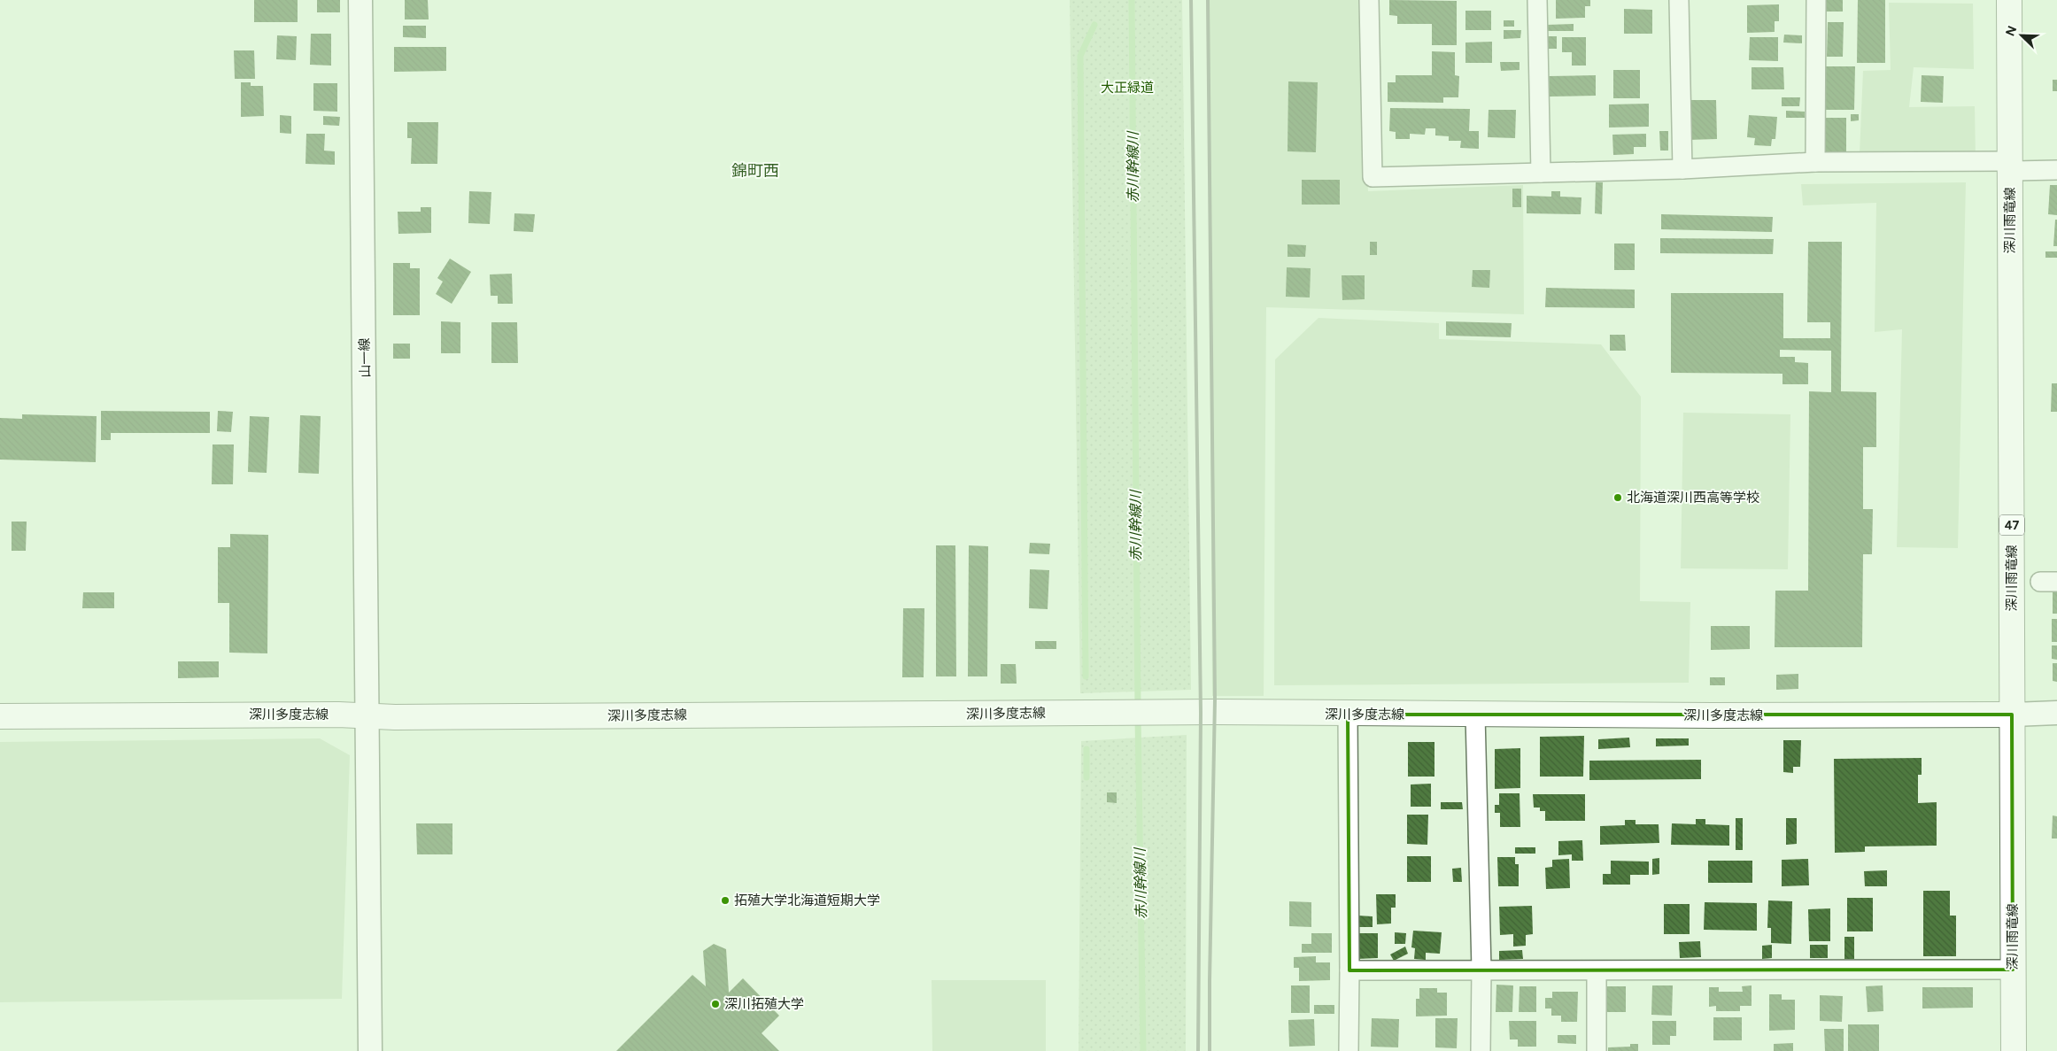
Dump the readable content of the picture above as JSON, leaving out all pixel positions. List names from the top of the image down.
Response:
{
  "streets": {
    "main road": ["深川雨竜線", "47", "深川多度志線"],
    "street": ["山一線"]
  },
  "crossings": [
    ["深川雨竜線", "深川多度志線"],
    ["山一線", "深川多度志線"]
  ],
  "districts": ["錦町西"],
  "water": ["赤川幹線川"],
  "parks": ["大正緑道"],
  "places": ["北海道深川西高等学校", "拓殖大学北海道短期大学", "深川拓殖大学"],
  "north": "top left"
}
